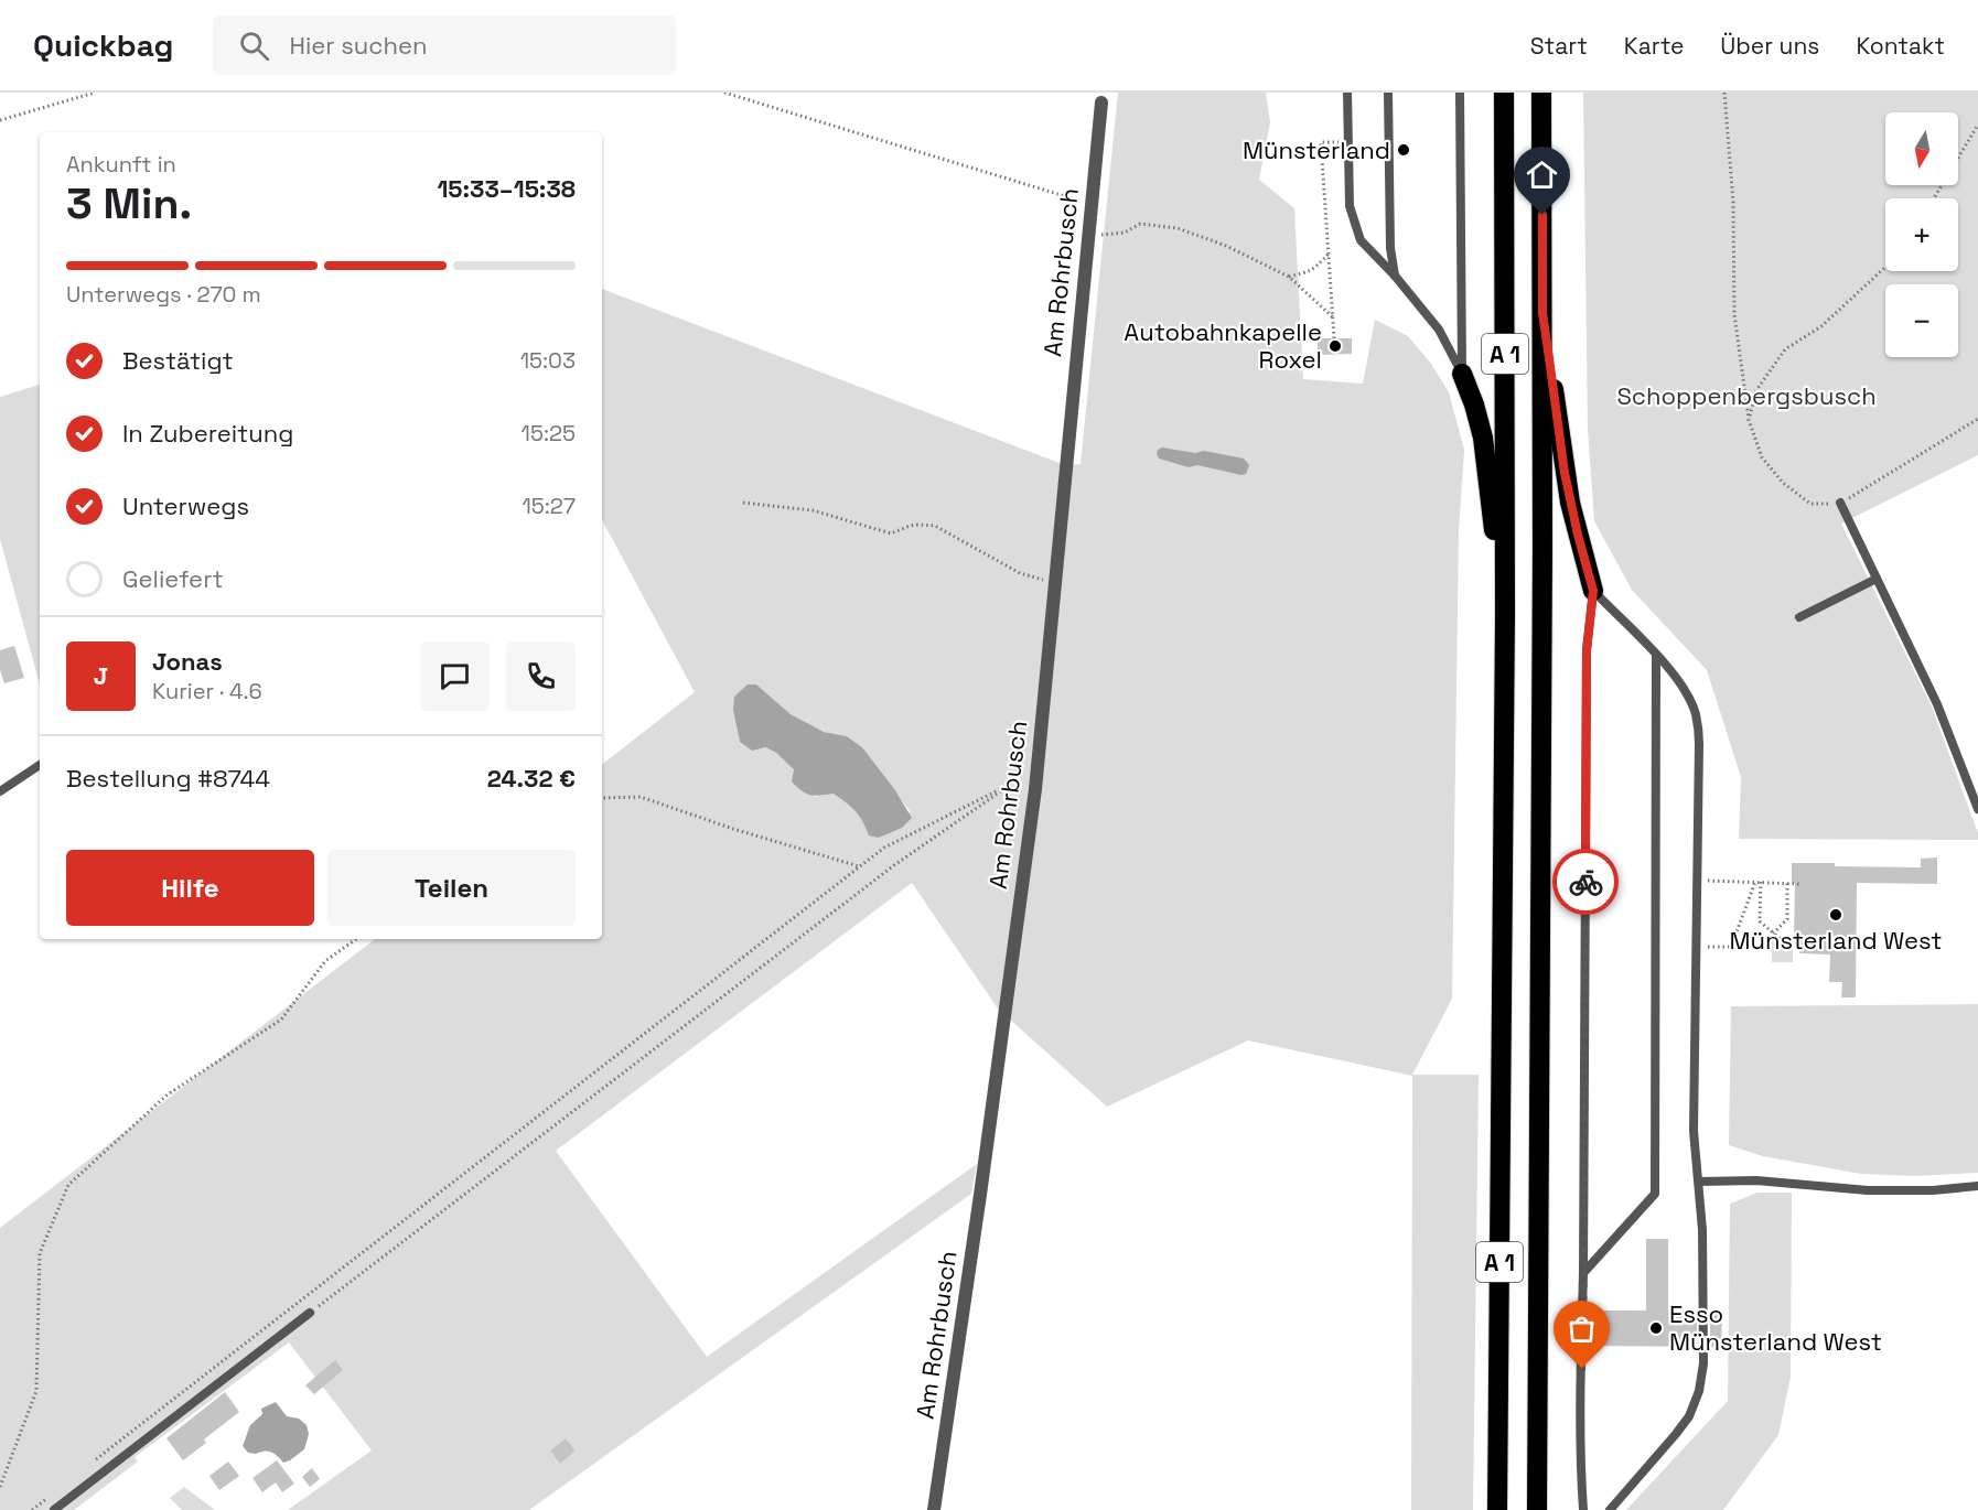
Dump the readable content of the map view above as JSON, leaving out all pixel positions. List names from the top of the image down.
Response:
{
  "streets": {
    "highway": ["A 1"],
    "street": ["Am Rohrbusch"]
  },
  "parks": ["Schoppenbergsbusch"],
  "places": [
    "Münsterland",
    "Autobahnkapelle Roxel",
    "Münsterland West",
    "Esso Münsterland West"
  ],
  "north": "bottom",
  "page": {
    "header": "Quickbag",
    "search": "Hier suchen",
    "nav": [
      "Start",
      "Karte",
      "Über uns",
      "Kontakt"
    ],
    "map_buttons": ["+", "−"],
    "heading": ["3 Min.", "Ankunft in", "15:33–15:38"],
    "panel": [
      "Jonas",
      "Kurier · 4.6",
      "Bestellung #8744",
      "24.32 €"
    ],
    "bar": "Unterwegs · 270 m",
    "list": [
      ["Bestätigt", "15:03"],
      ["In Zubereitung", "15:25"],
      ["Unterwegs", "15:27"],
      "Geliefert"
    ],
    "round": "J",
    "buttons": ["Hilfe", "Teilen"]
  }
}
